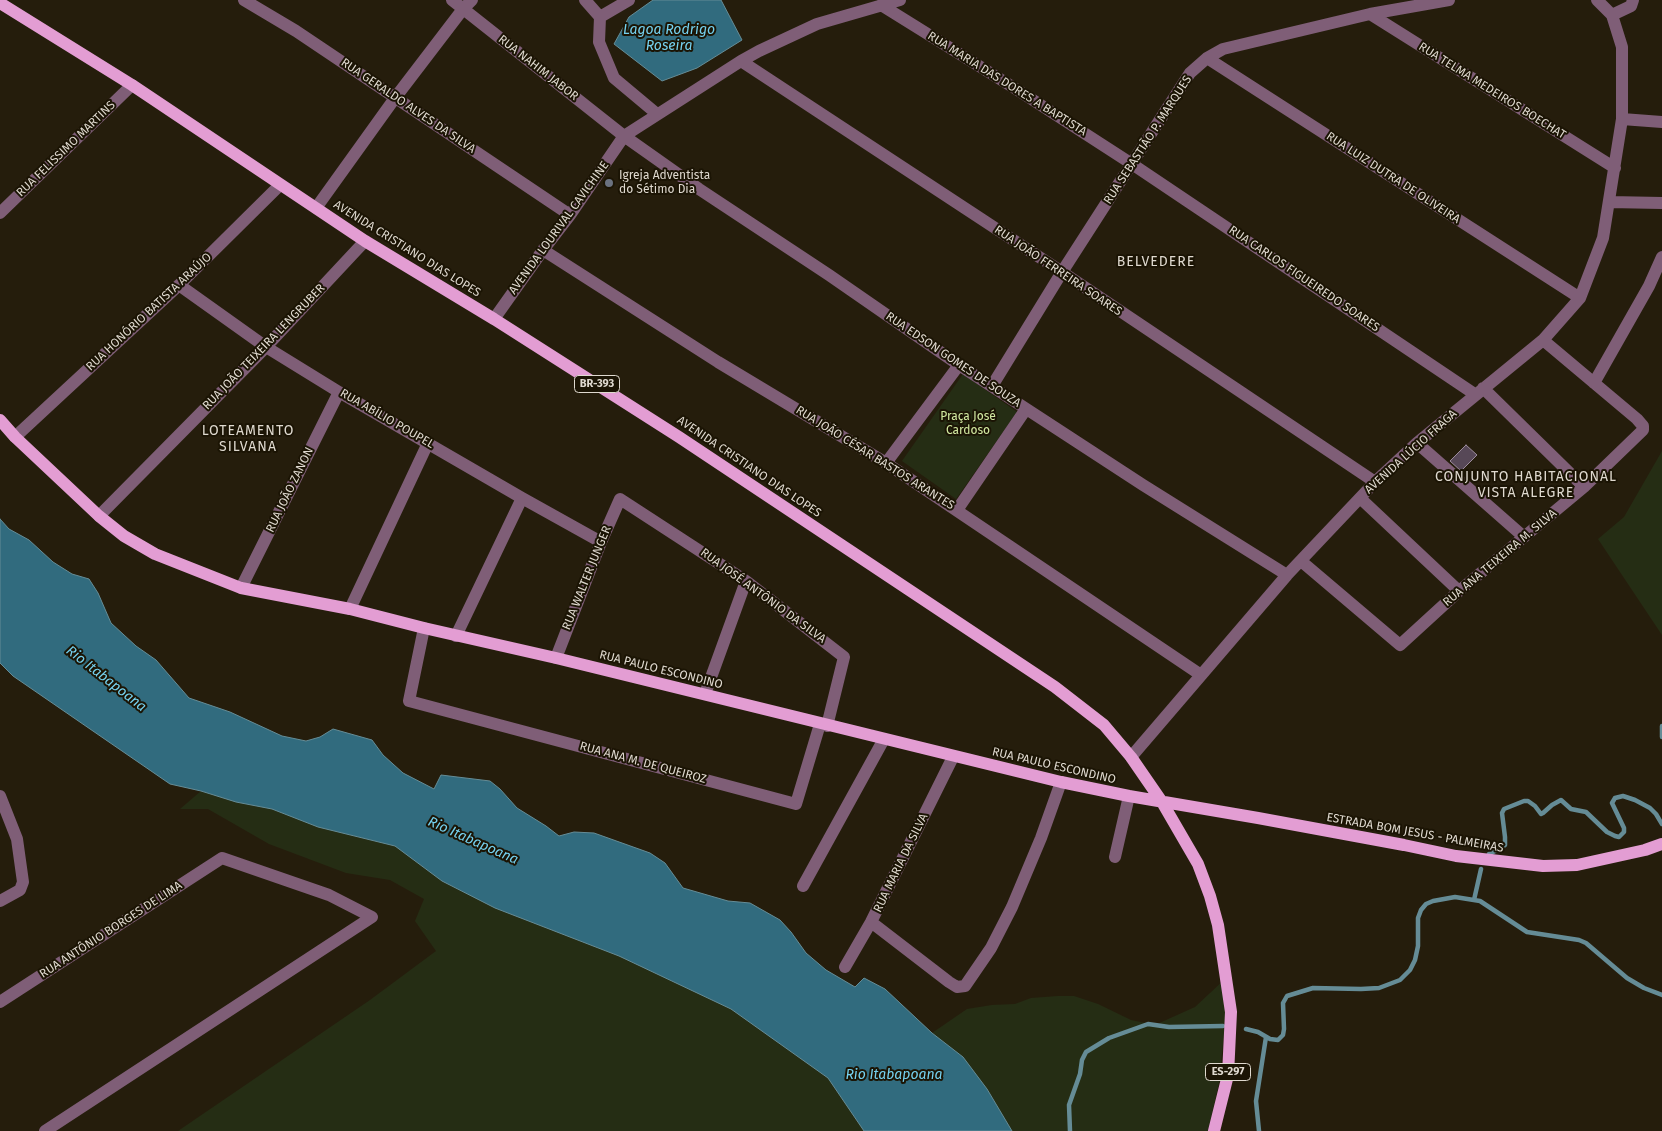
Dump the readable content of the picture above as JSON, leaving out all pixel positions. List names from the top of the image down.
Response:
{
  "streets": {
    "main road": [
      "AVENIDA CRISTIANO DIAS LOPES",
      "BR-393",
      "RUA PAULO ESCONDINO",
      "ESTRADA BOM JESUS - PALMEIRAS",
      "ES-297"
    ],
    "street": [
      "RUA NAHIM JABOR",
      "RUA MARIA DAS DORES A BAPTISTA",
      "RUA TELMA MEDEIROS BOECHAT",
      "RUA GERALDO ALVES DA SILVA",
      "RUA SEBASTIÃO P. MARQUES",
      "RUA FELISSIMO MARTINS",
      "RUA LUIZ DUTRA DE OLIVEIRA",
      "AVENIDA LOURIVAL CAVICHINE",
      "RUA JOÃO FERREIRA SOARES",
      "RUA CARLOS FIGUEIREDO SOARES",
      "RUA HONÓRIO BATISTA ARAÚJO",
      "RUA JOÃO TEIXEIRA LENGRUBER",
      "RUA EDSON GOMES DE SOUZA",
      "RUA ABÍLIO POUPEL",
      "AVENIDA LÚCIO FRAGA",
      "RUA JOÃO CÉSAR BASTOS ARANTES",
      "RUA JOÃO ZANON",
      "RUA ANA TEIXEIRA M. SILVA",
      "RUA WALTER JUNGER",
      "RUA JOSÉ ANTÔNIO DA SILVA",
      "RUA ANA M. DE QUEIROZ",
      "RUA MARIA DA SILVA",
      "RUA ANTÔNIO BORGES DE LIMA"
    ]
  },
  "crossings": [
    ["RUA NAHIM JABOR", "AVENIDA LOURIVAL CAVICHINE"],
    ["RUA NAHIM JABOR", "RUA EDSON GOMES DE SOUZA"],
    ["RUA MARIA DAS DORES A BAPTISTA", "RUA SEBASTIÃO P. MARQUES"],
    ["RUA MARIA DAS DORES A BAPTISTA", "RUA CARLOS FIGUEIREDO SOARES"],
    ["RUA TELMA MEDEIROS BOECHAT", "RUA SEBASTIÃO P. MARQUES"],
    ["RUA TELMA MEDEIROS BOECHAT", "AVENIDA LÚCIO FRAGA"],
    ["RUA GERALDO ALVES DA SILVA", "AVENIDA LOURIVAL CAVICHINE"],
    ["RUA SEBASTIÃO P. MARQUES", "RUA LUIZ DUTRA DE OLIVEIRA"],
    ["RUA SEBASTIÃO P. MARQUES", "RUA JOÃO FERREIRA SOARES"],
    ["RUA SEBASTIÃO P. MARQUES", "RUA CARLOS FIGUEIREDO SOARES"],
    ["RUA SEBASTIÃO P. MARQUES", "RUA EDSON GOMES DE SOUZA"],
    ["RUA FELISSIMO MARTINS", "AVENIDA CRISTIANO DIAS LOPES"],
    ["RUA LUIZ DUTRA DE OLIVEIRA", "AVENIDA LÚCIO FRAGA"],
    ["AVENIDA LOURIVAL CAVICHINE", "AVENIDA CRISTIANO DIAS LOPES"],
    ["AVENIDA LOURIVAL CAVICHINE", "RUA EDSON GOMES DE SOUZA"],
    ["AVENIDA LOURIVAL CAVICHINE", "RUA JOÃO CÉSAR BASTOS ARANTES"],
    ["AVENIDA CRISTIANO DIAS LOPES", "RUA HONÓRIO BATISTA ARAÚJO"],
    ["AVENIDA CRISTIANO DIAS LOPES", "RUA JOÃO TEIXEIRA LENGRUBER"],
    ["AVENIDA CRISTIANO DIAS LOPES", "AVENIDA LÚCIO FRAGA"],
    ["AVENIDA CRISTIANO DIAS LOPES", "RUA PAULO ESCONDINO"],
    ["AVENIDA CRISTIANO DIAS LOPES", "ESTRADA BOM JESUS - PALMEIRAS"],
    ["RUA JOÃO FERREIRA SOARES", "AVENIDA LÚCIO FRAGA"],
    ["RUA CARLOS FIGUEIREDO SOARES", "AVENIDA LÚCIO FRAGA"],
    ["RUA CARLOS FIGUEIREDO SOARES", "RUA ANA TEIXEIRA M. SILVA"],
    ["RUA HONÓRIO BATISTA ARAÚJO", "RUA ABÍLIO POUPEL"],
    ["RUA HONÓRIO BATISTA ARAÚJO", "RUA PAULO ESCONDINO"],
    ["RUA JOÃO TEIXEIRA LENGRUBER", "RUA ABÍLIO POUPEL"],
    ["RUA JOÃO TEIXEIRA LENGRUBER", "RUA PAULO ESCONDINO"],
    ["RUA EDSON GOMES DE SOUZA", "AVENIDA LÚCIO FRAGA"],
    ["RUA ABÍLIO POUPEL", "RUA JOÃO ZANON"],
    ["RUA ABÍLIO POUPEL", "RUA WALTER JUNGER"],
    ["AVENIDA LÚCIO FRAGA", "RUA JOÃO CÉSAR BASTOS ARANTES"],
    ["AVENIDA LÚCIO FRAGA", "RUA ANA TEIXEIRA M. SILVA"],
    ["RUA JOÃO ZANON", "RUA PAULO ESCONDINO"],
    ["RUA WALTER JUNGER", "RUA JOSÉ ANTÔNIO DA SILVA"],
    ["RUA WALTER JUNGER", "RUA PAULO ESCONDINO"],
    ["RUA JOSÉ ANTÔNIO DA SILVA", "RUA PAULO ESCONDINO"],
    ["RUA JOSÉ ANTÔNIO DA SILVA", "RUA ANA M. DE QUEIROZ"],
    ["RUA PAULO ESCONDINO", "RUA ANA M. DE QUEIROZ"],
    ["RUA PAULO ESCONDINO", "ESTRADA BOM JESUS - PALMEIRAS"],
    ["RUA PAULO ESCONDINO", "RUA MARIA DA SILVA"]
  ],
  "districts": ["BELVEDERE", "LOTEAMENTO SILVANA", "CONJUNTO HABITACIONAL VISTA ALEGRE"],
  "water": ["Lagoa Rodrigo Roseira", "Rio Itabapoana"],
  "parks": ["Praça José Cardoso"],
  "places": ["Igreja Adventista do Sétimo Dia"]
}
